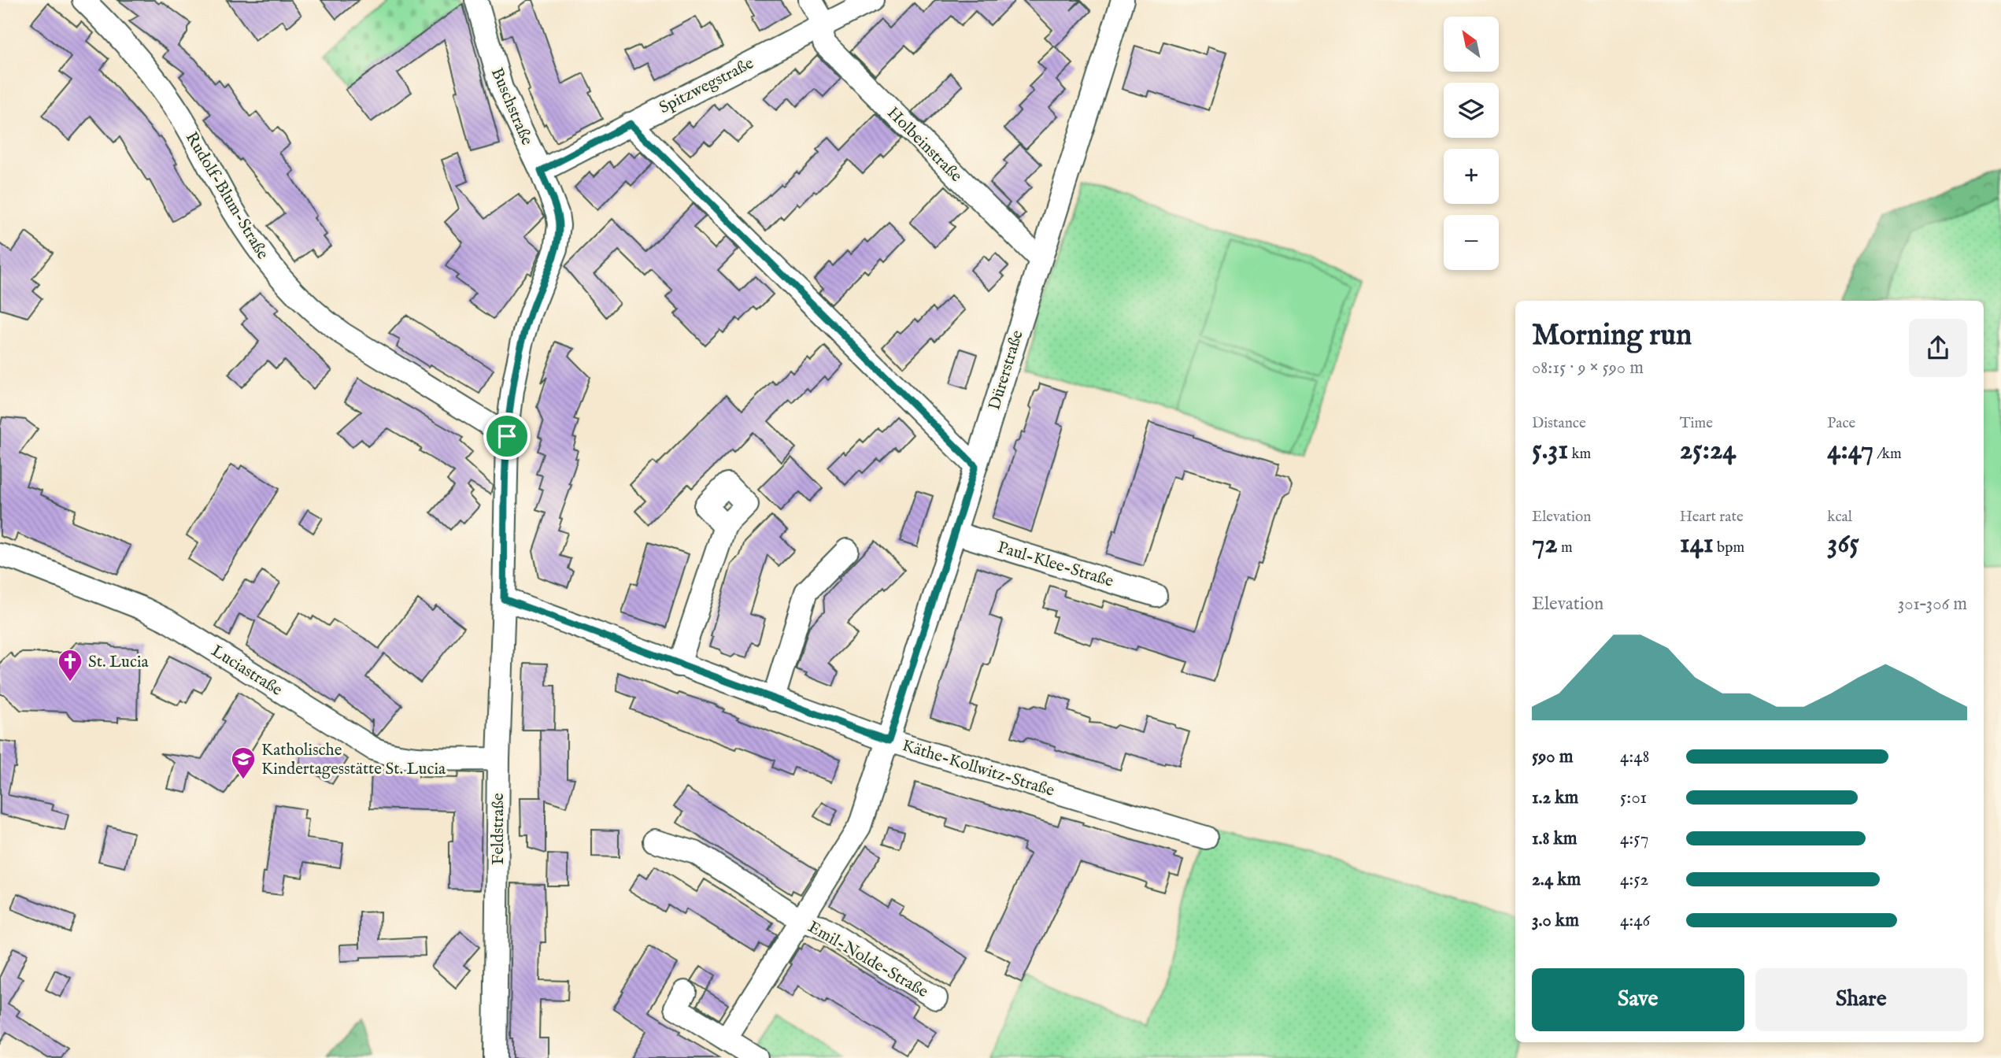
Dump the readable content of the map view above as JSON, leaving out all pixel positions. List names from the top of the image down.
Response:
{
  "streets": {
    "street": [
      "Spitzwegstraße",
      "Buschstraße",
      "Holbeinstraße",
      "Rudolf-Blum-Straße",
      "Dürerstraße",
      "Paul-Klee-Straße",
      "Luciastraße",
      "Käthe-Kollwitz-Straße",
      "Feldstraße",
      "Emil-Nolde-Straße"
    ]
  },
  "crossings": [
    ["Spitzwegstraße", "Buschstraße"],
    ["Spitzwegstraße", "Holbeinstraße"],
    ["Buschstraße", "Rudolf-Blum-Straße"],
    ["Buschstraße", "Käthe-Kollwitz-Straße"],
    ["Buschstraße", "Feldstraße"],
    ["Holbeinstraße", "Dürerstraße"],
    ["Dürerstraße", "Paul-Klee-Straße"],
    ["Dürerstraße", "Käthe-Kollwitz-Straße"],
    ["Dürerstraße", "Emil-Nolde-Straße"],
    ["Luciastraße", "Feldstraße"],
    ["Käthe-Kollwitz-Straße", "Feldstraße"],
    ["Käthe-Kollwitz-Straße", "Emil-Nolde-Straße"]
  ],
  "places": {
    "church": ["St. Lucia"],
    "school or university": ["Katholische Kindertagesstätte St. Lucia"]
  },
  "north": "top left",
  "page": {
    "map_buttons": ["+", "−"],
    "heading": ["Morning run", "08:15 · 9 × 590 m"],
    "stats": [
      ["Distance", "5.31 km"],
      ["Time", "25:24"],
      ["Pace", "4:47 /km"],
      ["Elevation", "72 m"],
      ["Heart rate", "141 bpm"],
      ["kcal", "365"]
    ],
    "chart": ["Elevation", "301–306 m"],
    "list": [
      {
        "name": "590 m",
        "note": "4:48"
      },
      {
        "name": "1.2 km",
        "note": "5:01"
      },
      {
        "name": "1.8 km",
        "note": "4:57"
      },
      {
        "name": "2.4 km",
        "note": "4:52"
      },
      {
        "name": "3.0 km",
        "note": "4:46"
      }
    ],
    "buttons": ["Save", "Share"]
  }
}
